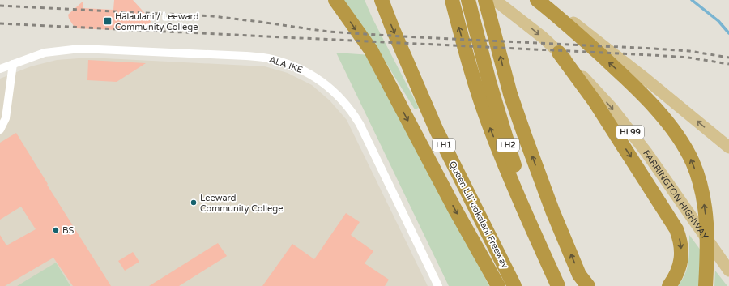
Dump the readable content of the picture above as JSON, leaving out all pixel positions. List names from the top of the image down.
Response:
{
  "streets": {
    "highway": ["I H1", "I H2", "Queen Liliʻuokalani Freeway"],
    "main road": ["HI 99", "FARRINGTON HIGHWAY"],
    "street": ["ALA IKE"]
  },
  "places": {
    "transit": ["Hālaulani / Leeward Community College"],
    "other": ["Leeward Community College", "BS"]
  }
}
